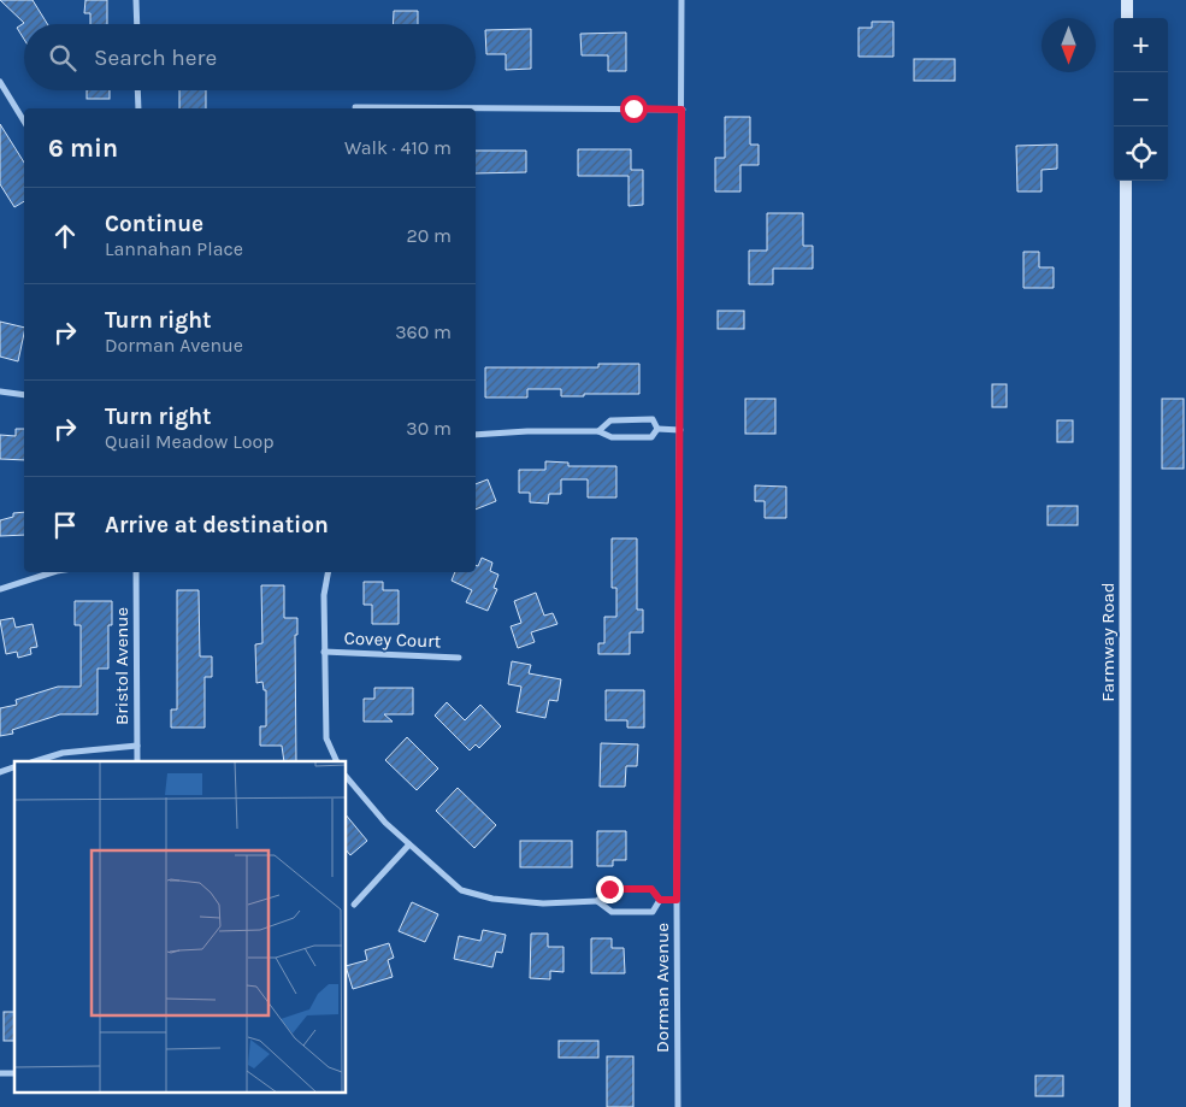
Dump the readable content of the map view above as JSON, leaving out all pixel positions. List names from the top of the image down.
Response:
{
  "streets": {
    "main road": ["Farmway Road"],
    "street": ["Covey Court", "Bristol Avenue", "Dorman Avenue"]
  },
  "north": "bottom",
  "page": {
    "map_buttons": ["+", "−"],
    "search": "Search here",
    "heading": ["6 min", "Walk · 410 m"],
    "list": [
      ["Continue", "Lannahan Place", "20 m"],
      ["Turn right", "Dorman Avenue", "360 m"],
      ["Turn right", "Quail Meadow Loop", "30 m"],
      "Arrive at destination"
    ]
  }
}
